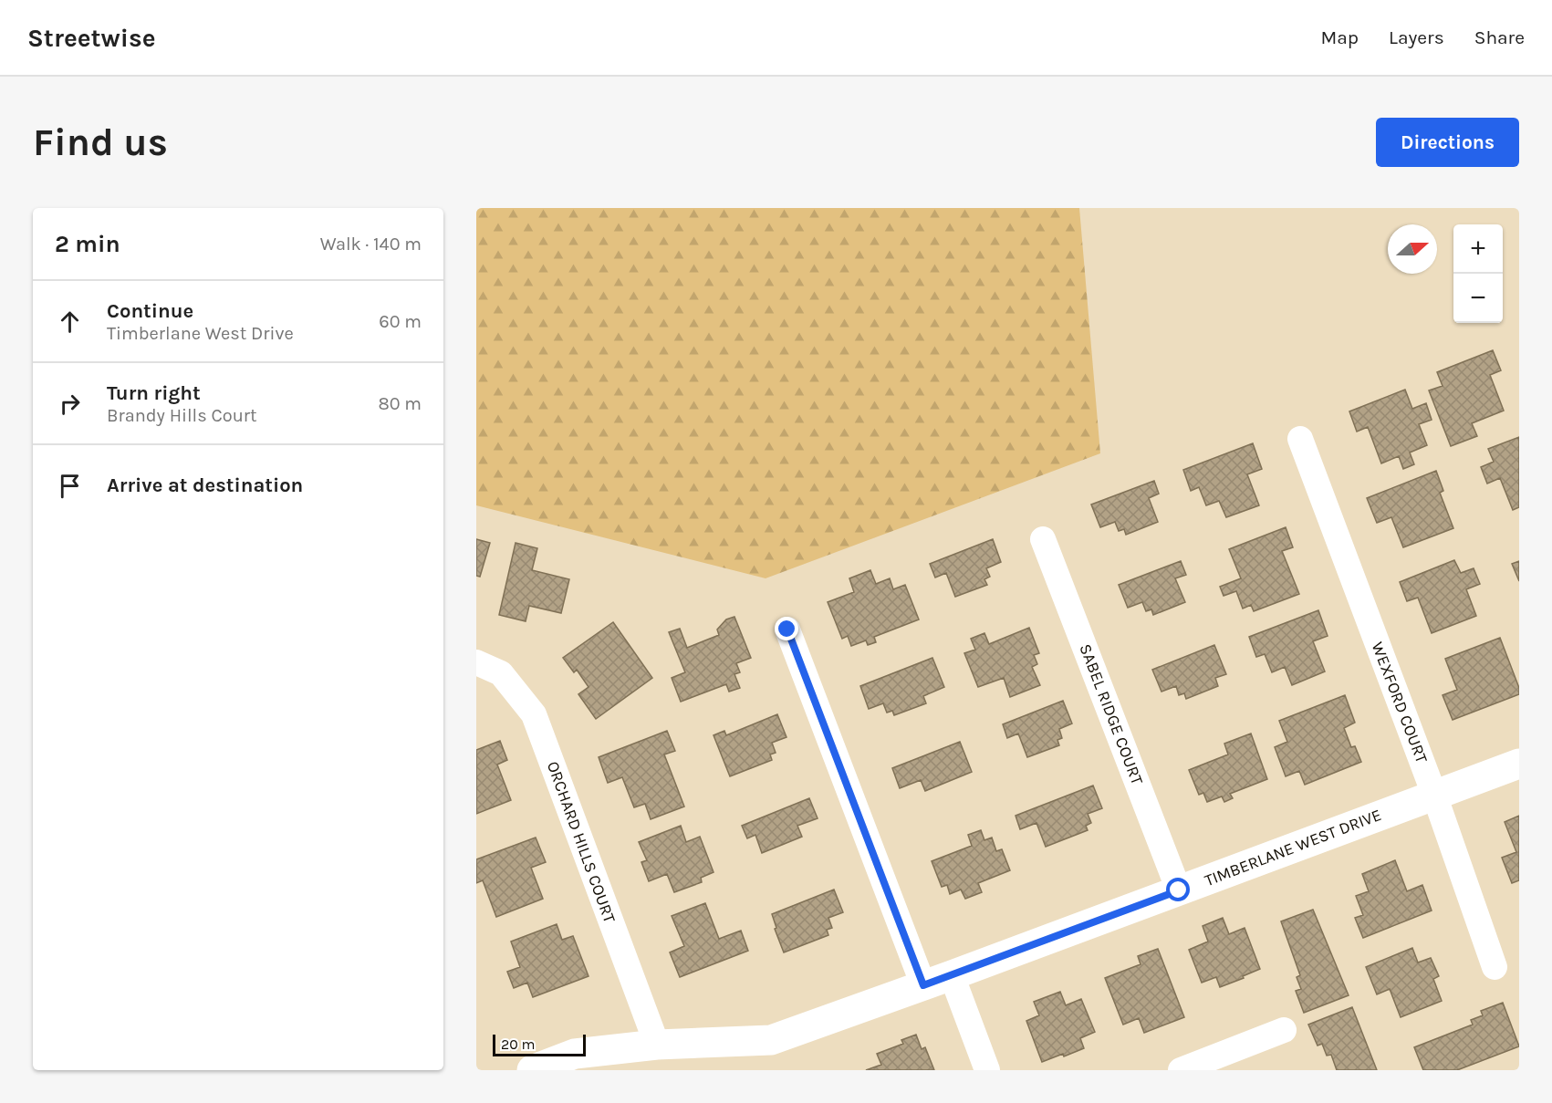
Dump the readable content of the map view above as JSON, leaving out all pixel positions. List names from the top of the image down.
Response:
{
  "streets": {
    "street": [
      "WEXFORD COURT",
      "SABEL RIDGE COURT",
      "ORCHARD HILLS COURT",
      "TIMBERLANE WEST DRIVE"
    ]
  },
  "crossings": [
    ["WEXFORD COURT", "TIMBERLANE WEST DRIVE"],
    ["SABEL RIDGE COURT", "TIMBERLANE WEST DRIVE"],
    ["ORCHARD HILLS COURT", "TIMBERLANE WEST DRIVE"]
  ],
  "scale_bar": "20 m",
  "north": "right",
  "page": {
    "header": "Streetwise",
    "nav": ["Map", "Layers", "Share"],
    "buttons": "Directions",
    "title": "Find us",
    "heading": ["2 min", "Walk · 140 m"],
    "map_buttons": ["+", "−"],
    "list": [
      ["Continue", "Timberlane West Drive", "60 m"],
      ["Turn right", "Brandy Hills Court", "80 m"],
      "Arrive at destination"
    ],
    "scale": "20 m"
  }
}
